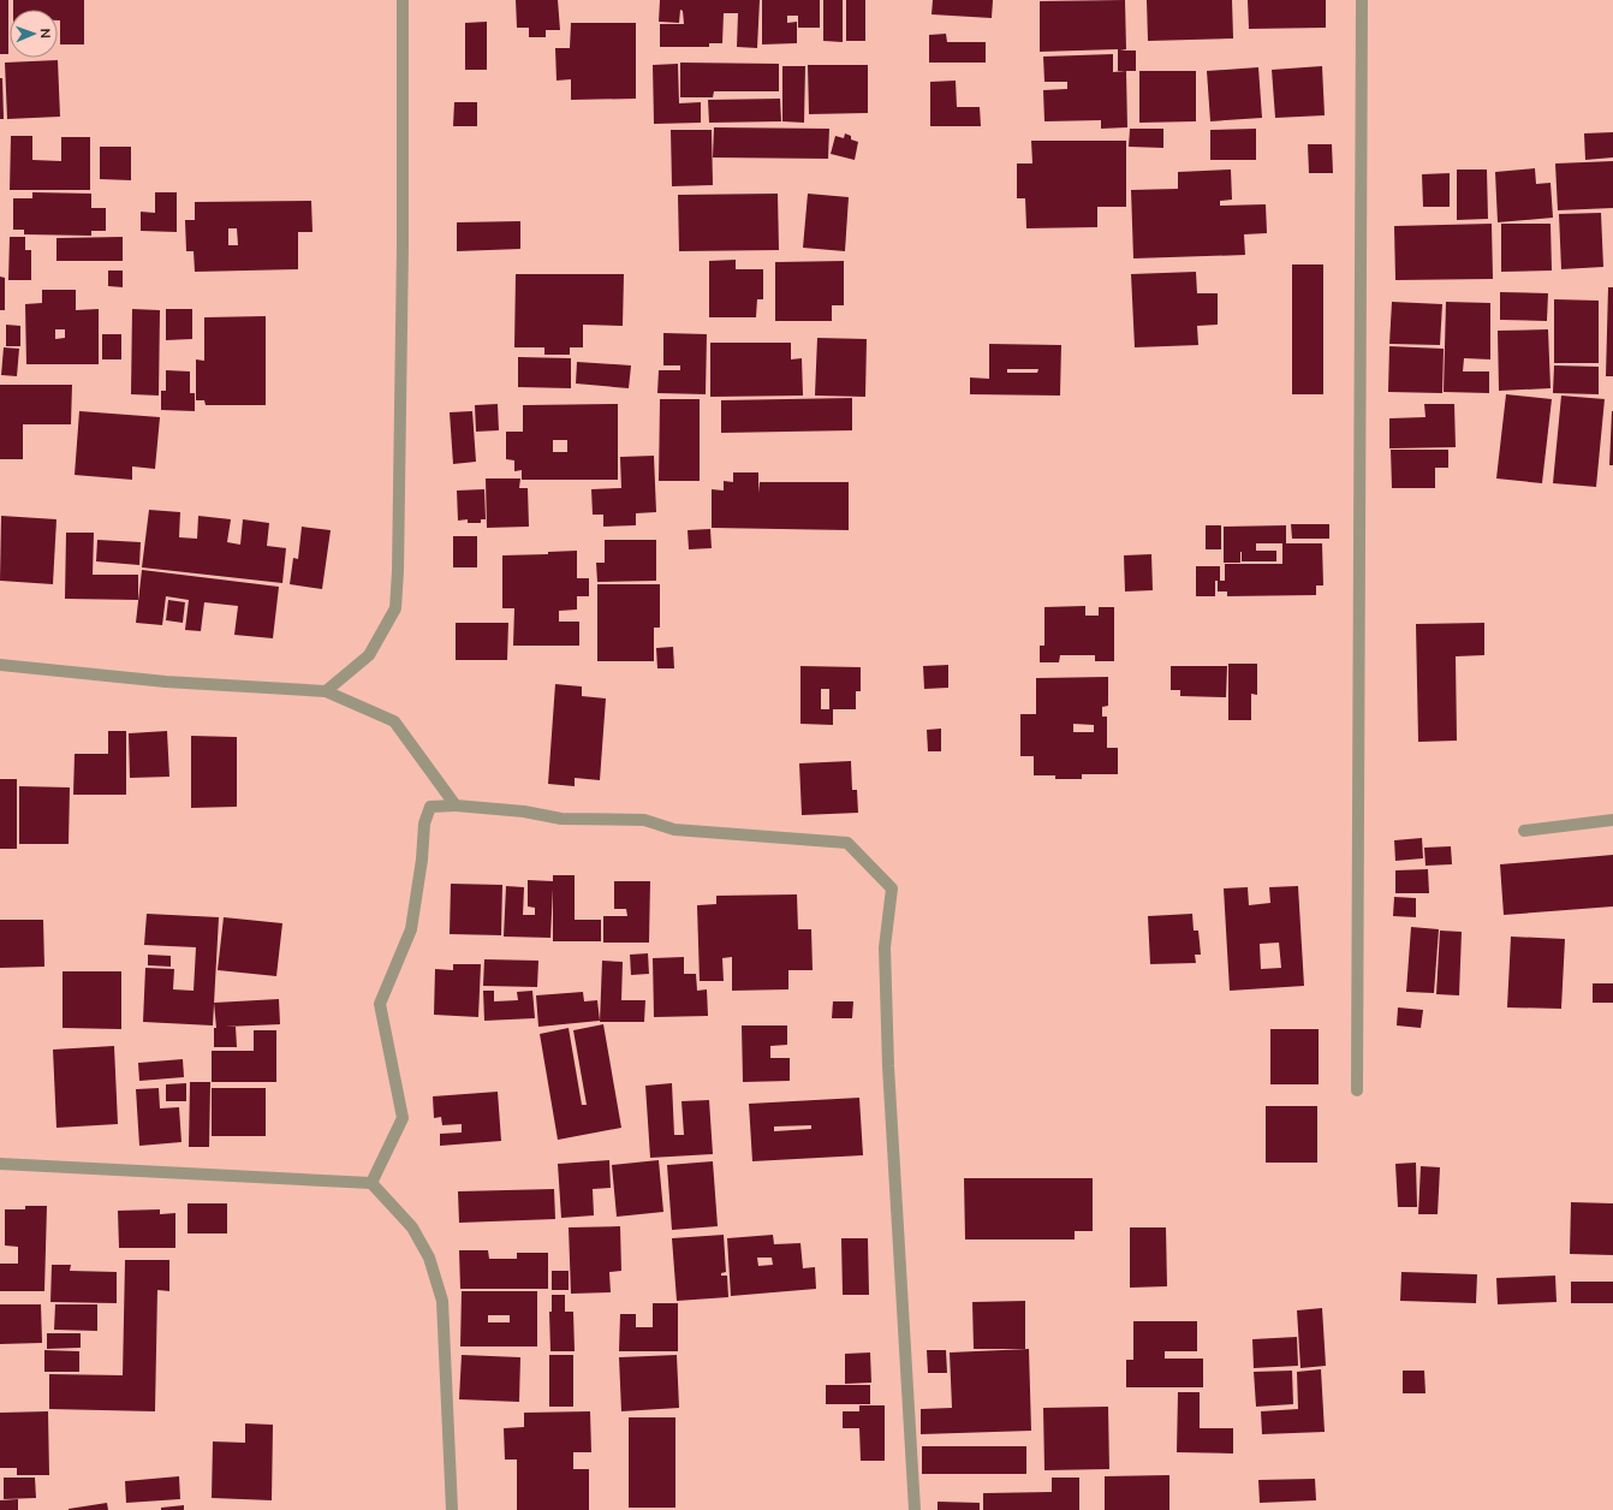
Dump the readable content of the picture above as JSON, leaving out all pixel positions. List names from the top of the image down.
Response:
{
  "north": "right"
}
